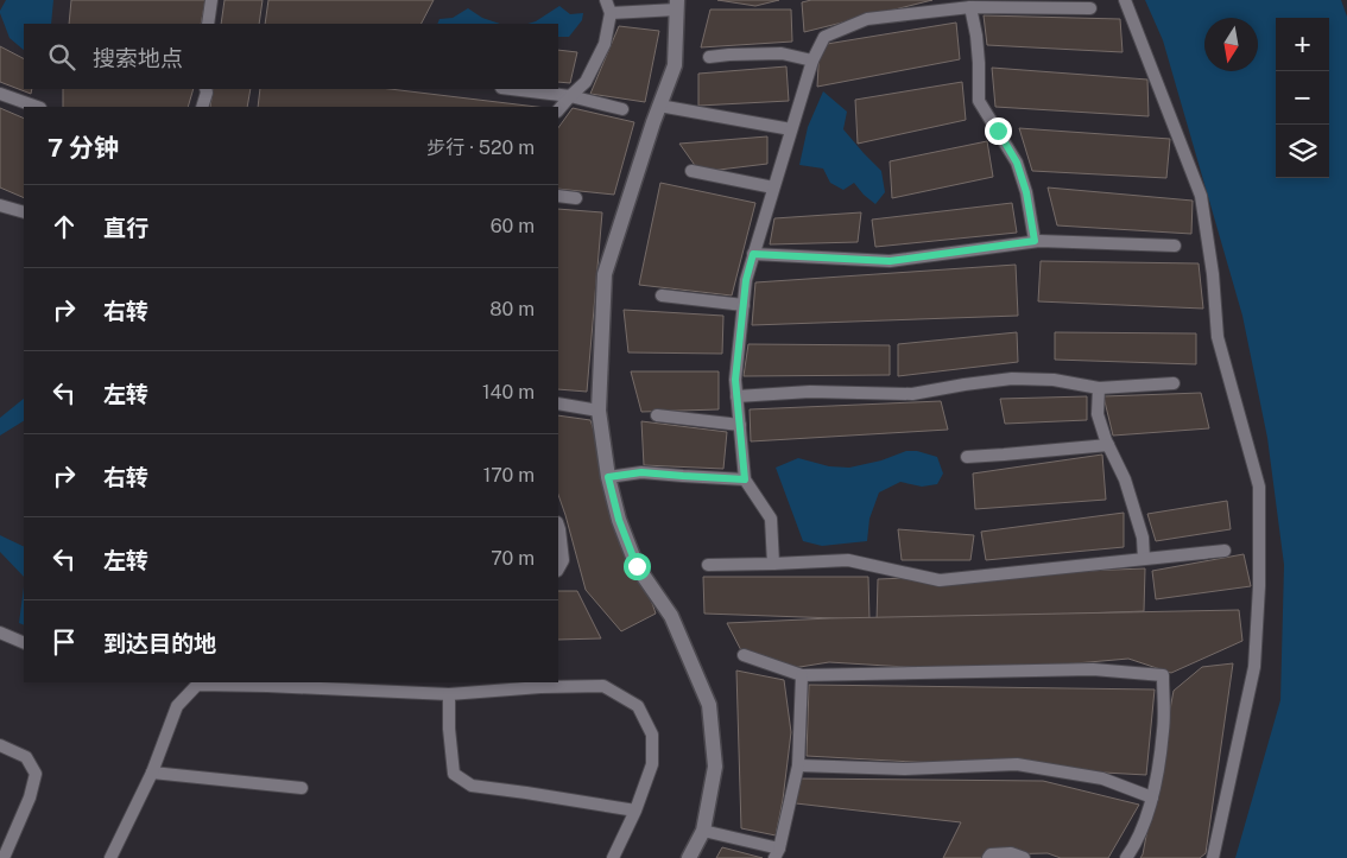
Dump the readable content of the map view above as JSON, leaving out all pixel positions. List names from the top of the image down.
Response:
{
  "north": "bottom",
  "page": {
    "map_buttons": ["+", "−"],
    "search": "搜索地点",
    "heading": ["7 分钟", "步行 · 520 m"],
    "list": [
      ["直行", "60 m"],
      ["右转", "80 m"],
      ["左转", "140 m"],
      ["右转", "170 m"],
      ["左转", "70 m"],
      "到达目的地"
    ]
  }
}
